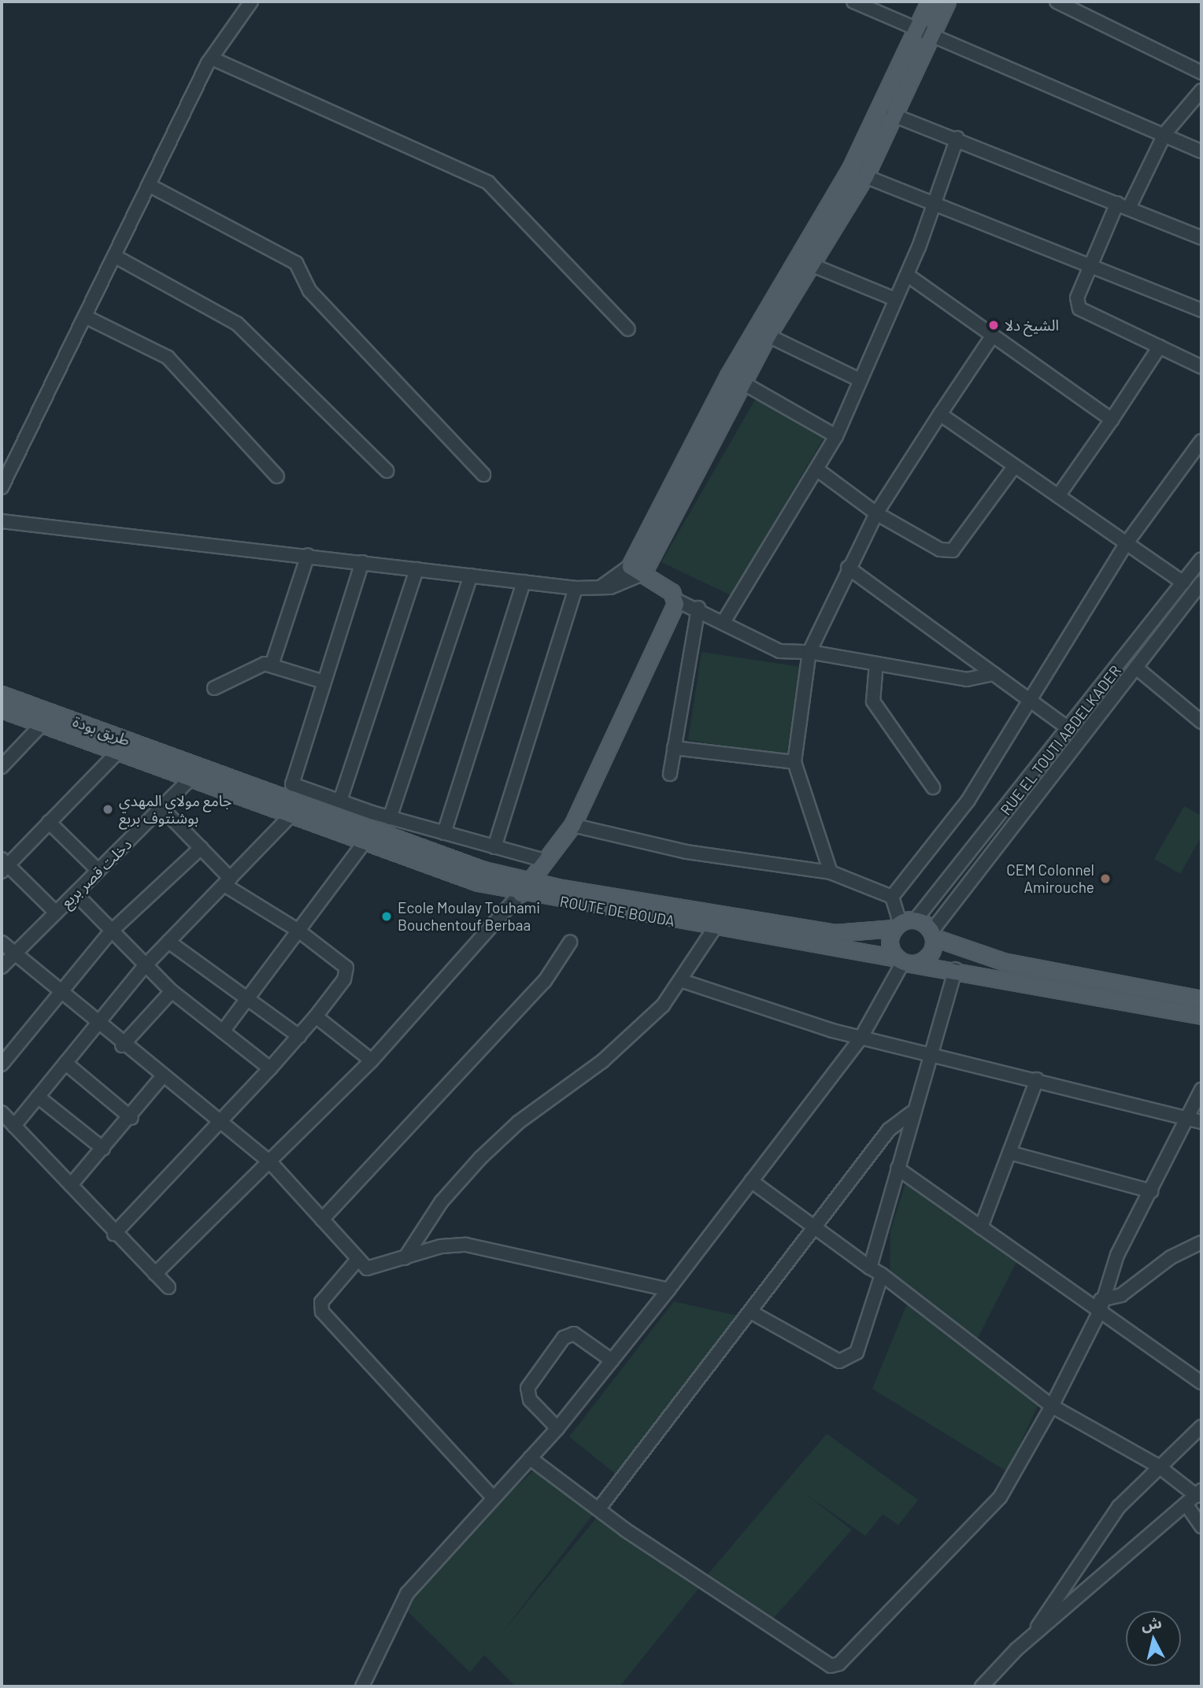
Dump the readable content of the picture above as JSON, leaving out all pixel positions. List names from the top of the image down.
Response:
{
  "streets": {
    "main road": ["طريق بودة", "ROUTE DE BOUDA"],
    "street": ["RUE EL TOUTI ABDELKADER", "دخلت قصر بربع"]
  },
  "crossings": [
    ["طريق بودة", "دخلت قصر بربع"],
    ["طريق بودة", "ROUTE DE BOUDA"],
    ["RUE EL TOUTI ABDELKADER", "ROUTE DE BOUDA"],
    ["دخلت قصر بربع", "ROUTE DE BOUDA"]
  ],
  "places": [
    "الشيخ دلا",
    "جامع مولاي المهدي بوشنتوف بربع",
    "CEM Colonnel Amirouche",
    "Ecole Moulay Touhami Bouchentouf Berbaa"
  ],
  "north": "top"
}
